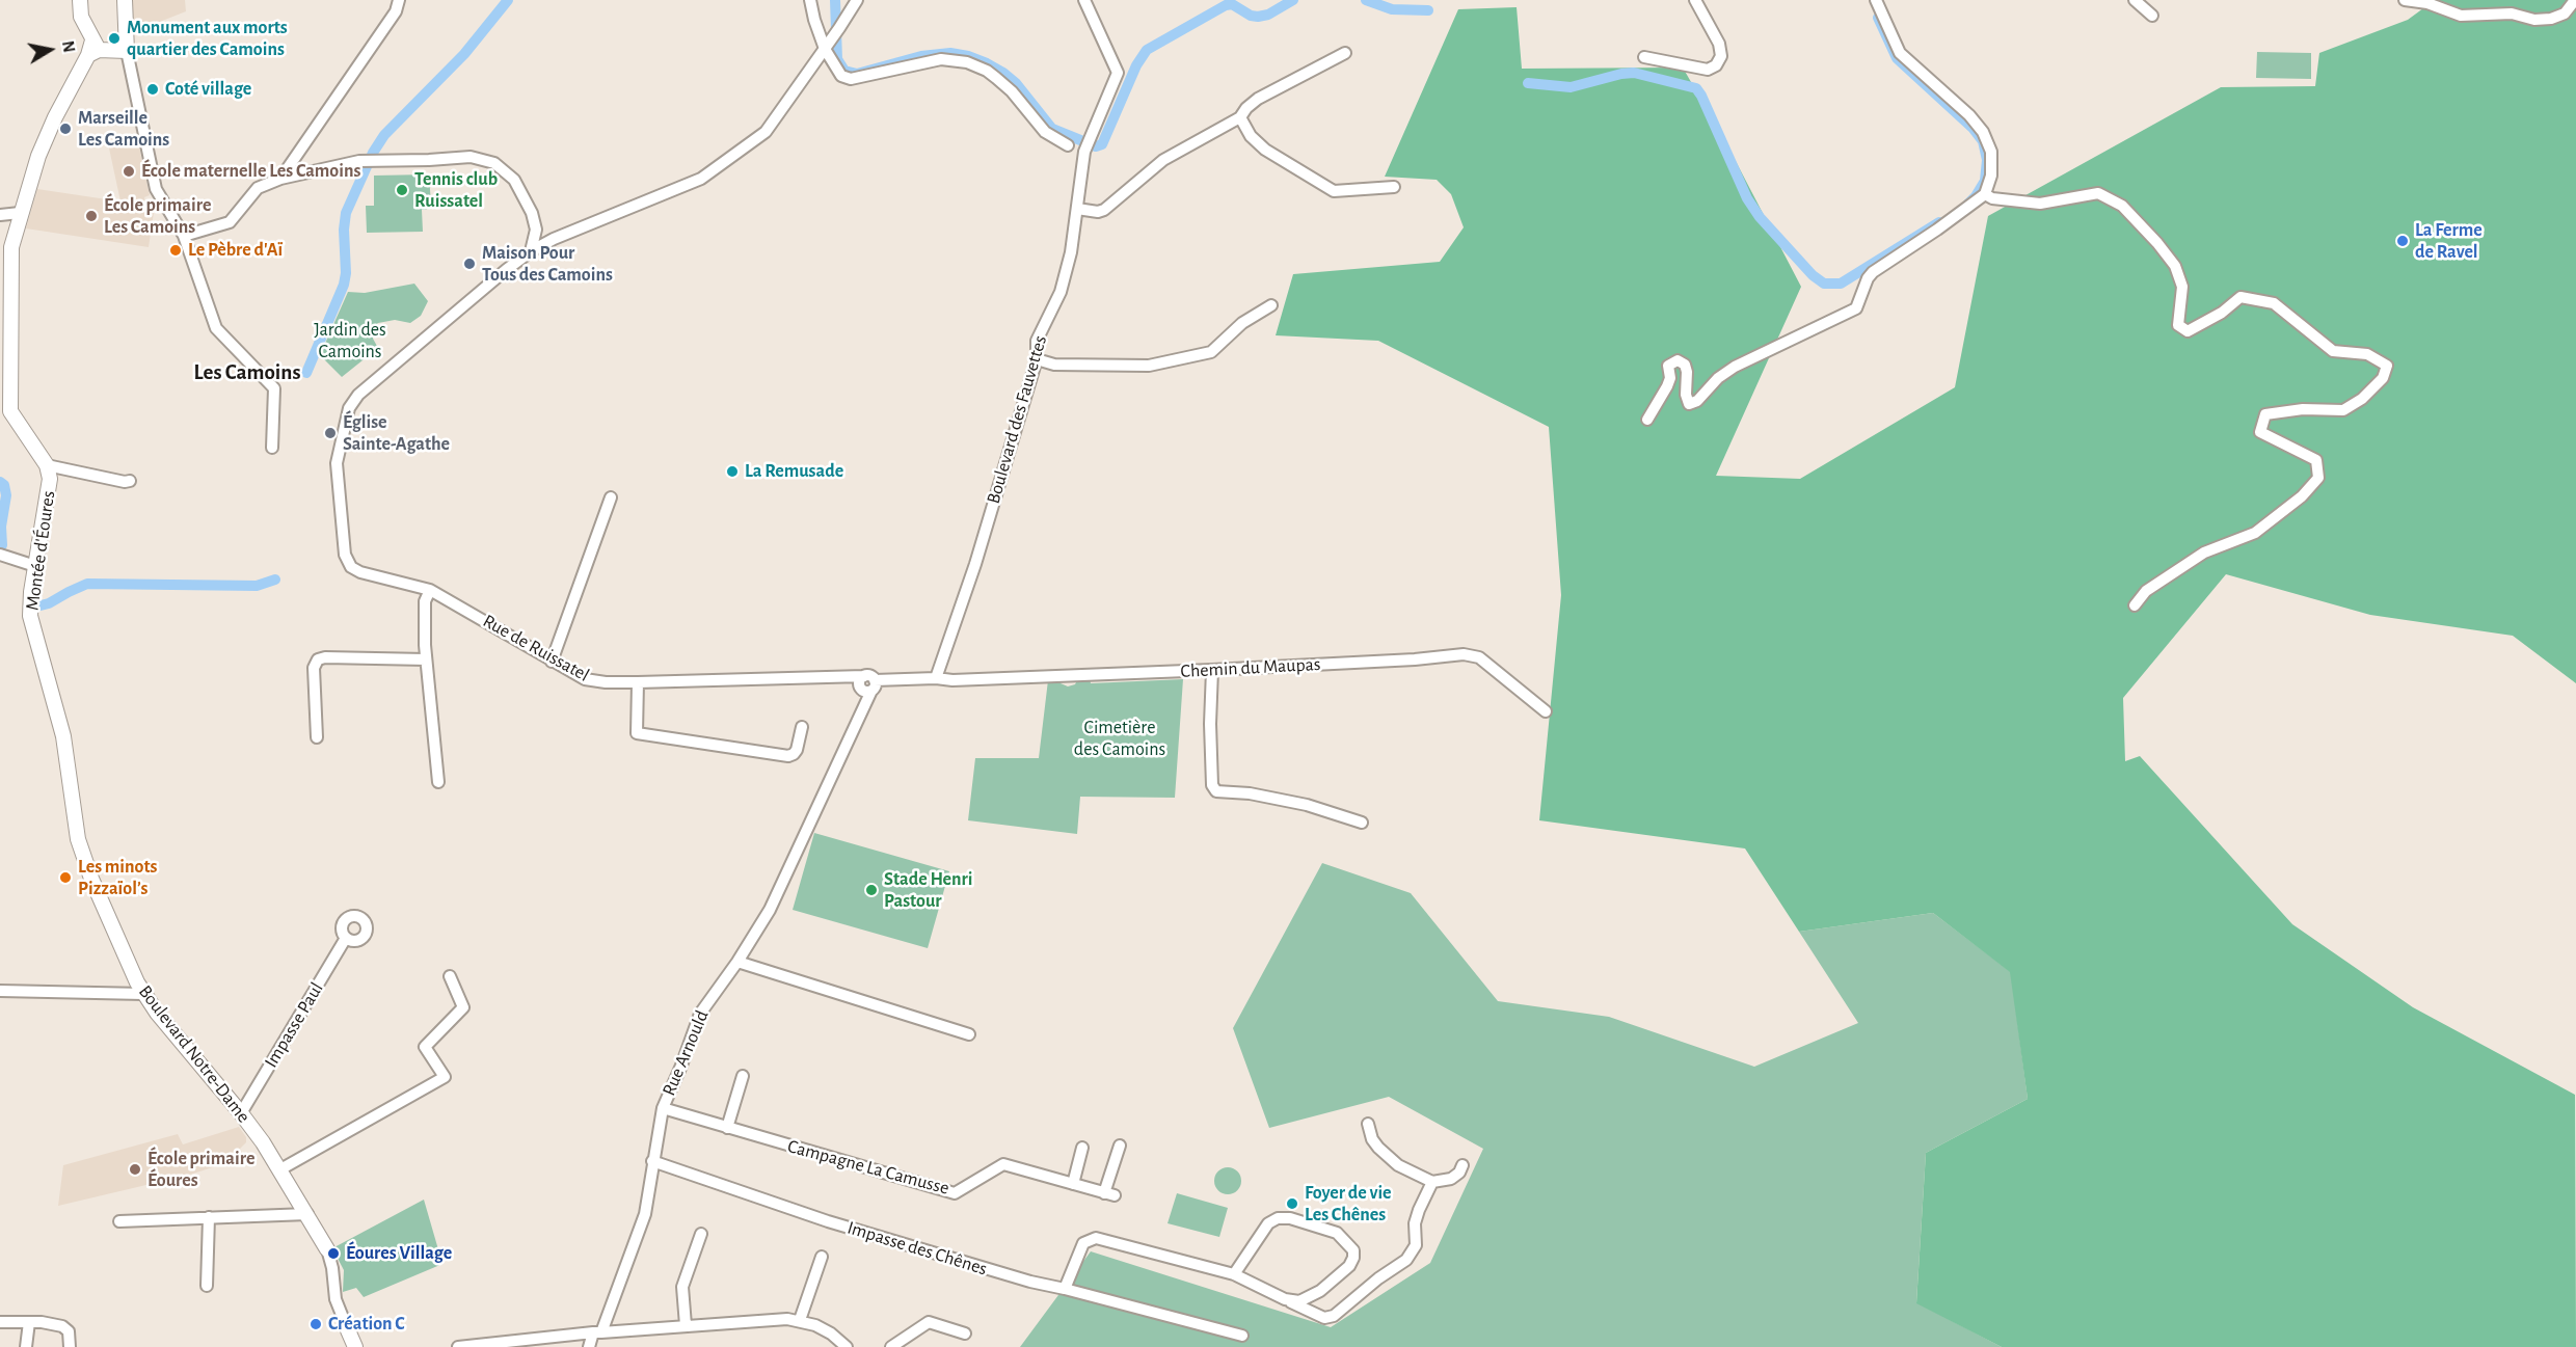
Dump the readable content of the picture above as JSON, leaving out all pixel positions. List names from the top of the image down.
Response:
{
  "streets": {
    "street": [
      "Boulevard des Fauvettes",
      "Montée d'Éoures",
      "Rue de Ruissatel",
      "Chemin du Maupas",
      "Impasse Paul",
      "Rue Arnould",
      "Boulevard Notre-Dame",
      "Campagne La Camusse",
      "Impasse des Chênes"
    ]
  },
  "crossings": [
    ["Boulevard des Fauvettes", "Chemin du Maupas"],
    ["Montée d'Éoures", "Boulevard Notre-Dame"],
    ["Rue de Ruissatel", "Rue Arnould"],
    ["Impasse Paul", "Boulevard Notre-Dame"],
    ["Rue Arnould", "Campagne La Camusse"],
    ["Rue Arnould", "Impasse des Chênes"]
  ],
  "districts": ["Les Camoins"],
  "parks": ["Jardin des Camoins", "Cimetière des Camoins"],
  "places": [
    "Monument aux morts quartier des Camoins",
    "Coté village",
    "Marseille Les Camoins",
    "École maternelle Les Camoins",
    "Tennis club Ruissatel",
    "École primaire Les Camoins",
    "La Ferme de Ravel",
    "Le Pèbre d'Aï",
    "Maison Pour Tous des Camoins",
    "Église Sainte-Agathe",
    "La Remusade",
    "Les minots Pizzaïol’s",
    "Stade Henri Pastour",
    "École primaire Éoures",
    "Foyer de vie Les Chênes",
    "Éoures Village",
    "Création C"
  ],
  "north": "right"
}
